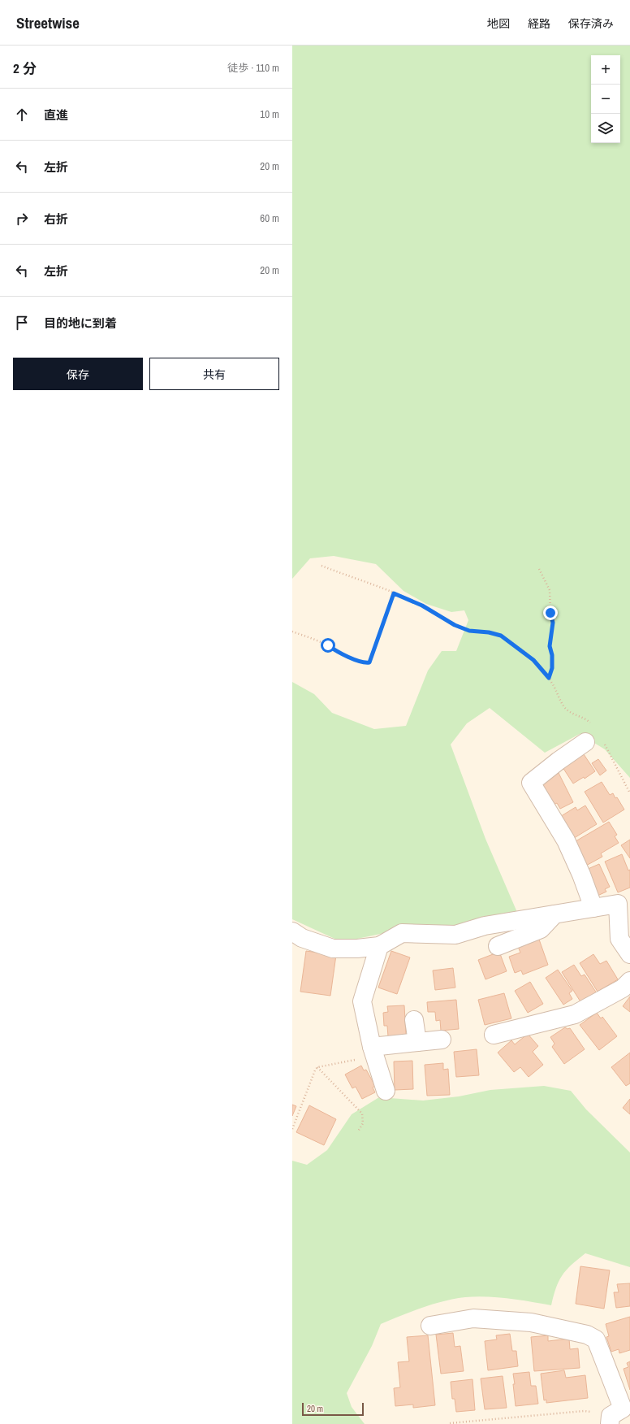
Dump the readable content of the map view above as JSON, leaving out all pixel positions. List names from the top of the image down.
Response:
{
  "scale_bar": "20 m",
  "page": {
    "header": "Streetwise",
    "nav": ["地図", "経路", "保存済み"],
    "heading": ["2 分", "徒歩 · 110 m"],
    "map_buttons": ["+", "−"],
    "list": [
      ["直進", "10 m"],
      ["左折", "20 m"],
      ["右折", "60 m"],
      ["左折", "20 m"],
      "目的地に到着"
    ],
    "buttons": ["保存", "共有"],
    "scale": "20 m"
  }
}
